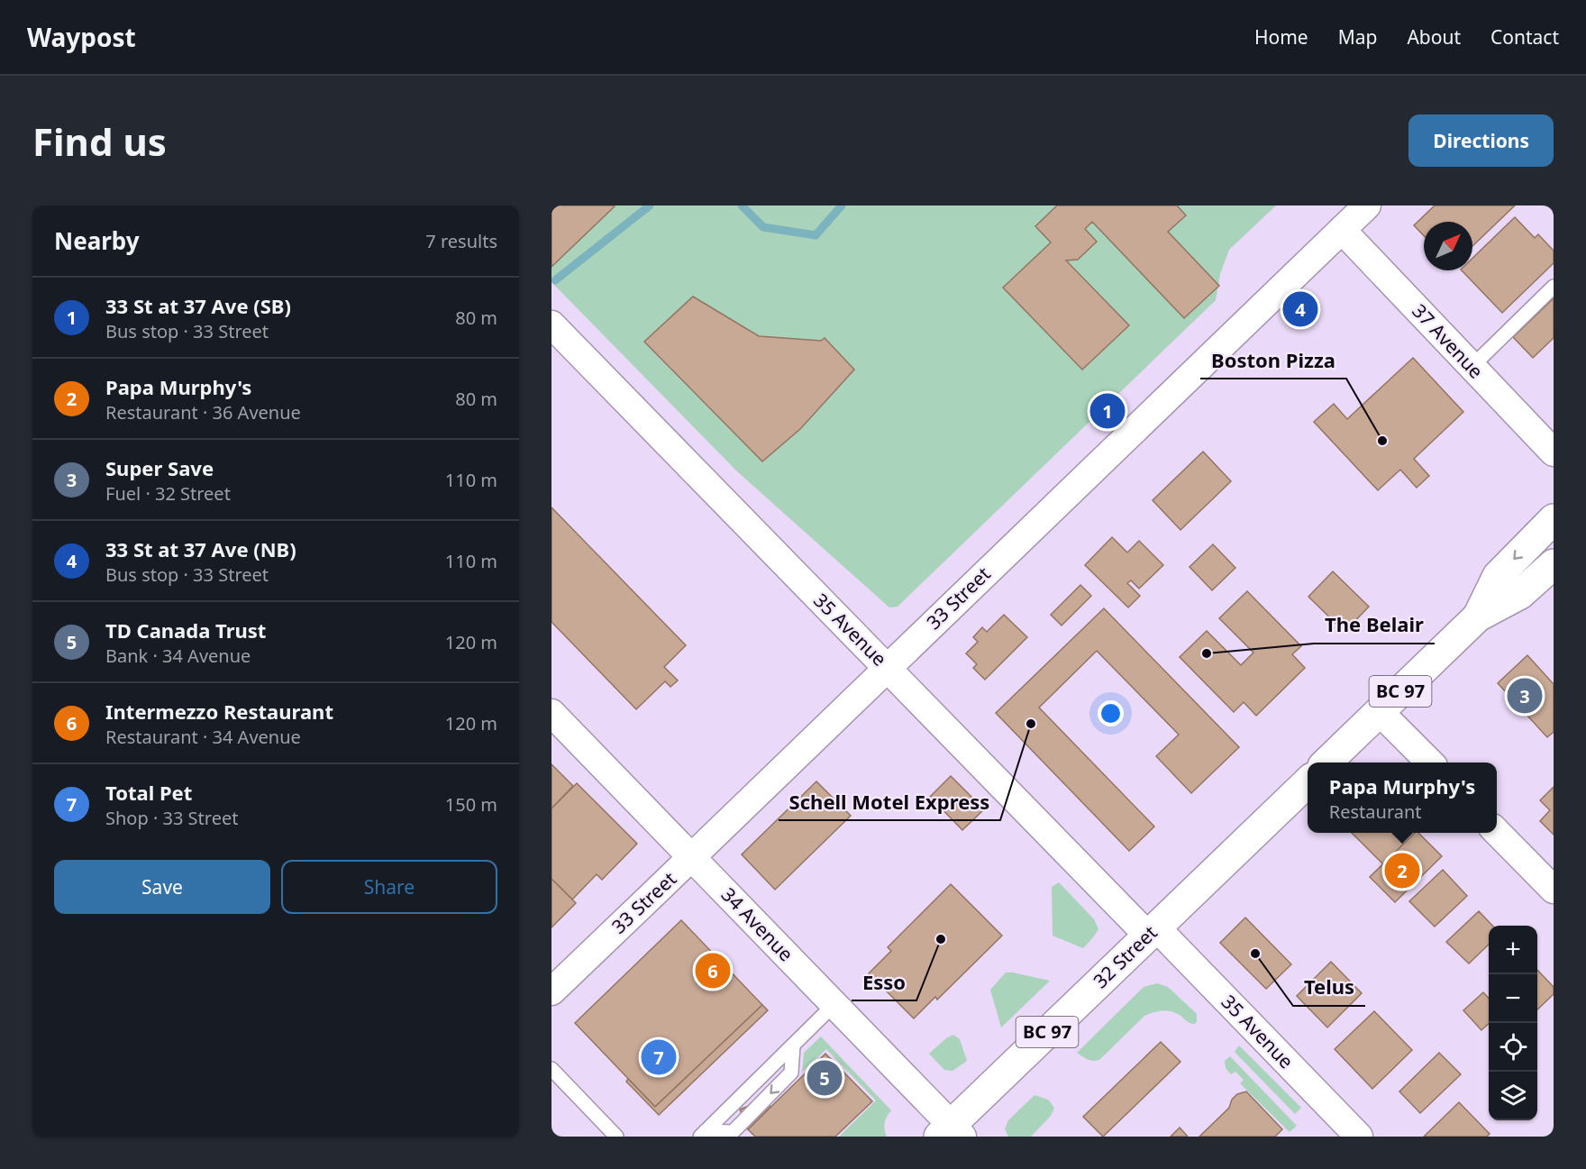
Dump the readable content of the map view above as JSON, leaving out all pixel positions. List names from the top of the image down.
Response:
{
  "streets": {
    "highway": ["BC 97", "32 Street"],
    "street": [
      "37 Avenue",
      "33 Street",
      "35 Avenue",
      "34 Avenue"
    ]
  },
  "crossings": [
    ["37 Avenue", "33 Street"],
    ["33 Street", "35 Avenue"],
    ["33 Street", "34 Avenue"],
    ["35 Avenue", "32 Street"],
    ["34 Avenue", "32 Street"]
  ],
  "places": [
    "Boston Pizza",
    "The Belair",
    "Schell Motel Express",
    "Esso",
    "Telus"
  ],
  "north": "top right",
  "page": {
    "header": "Waypost",
    "nav": [
      "Home",
      "Map",
      "About",
      "Contact"
    ],
    "buttons": [
      "Directions",
      ["Save", "Share"]
    ],
    "title": "Find us",
    "heading": ["Nearby", "7 results"],
    "list": [
      {
        "mark": "1",
        "name": "33 St at 37 Ave (SB)",
        "note": "Bus stop · 33 Street",
        "value": "80 m"
      },
      {
        "mark": "2",
        "name": "Papa Murphy's",
        "note": "Restaurant · 36 Avenue",
        "value": "80 m"
      },
      {
        "mark": "3",
        "name": "Super Save",
        "note": "Fuel · 32 Street",
        "value": "110 m"
      },
      {
        "mark": "4",
        "name": "33 St at 37 Ave (NB)",
        "note": "Bus stop · 33 Street",
        "value": "110 m"
      },
      {
        "mark": "5",
        "name": "TD Canada Trust",
        "note": "Bank · 34 Avenue",
        "value": "120 m"
      },
      {
        "mark": "6",
        "name": "Intermezzo Restaurant",
        "note": "Restaurant · 34 Avenue",
        "value": "120 m"
      },
      {
        "mark": "7",
        "name": "Total Pet",
        "note": "Shop · 33 Street",
        "value": "150 m"
      }
    ],
    "pins": [
      "4",
      "1",
      "3",
      "2",
      "6",
      "7",
      "5"
    ],
    "popup": ["Papa Murphy's", "Restaurant"],
    "map_buttons": ["+", "−"]
  }
}
